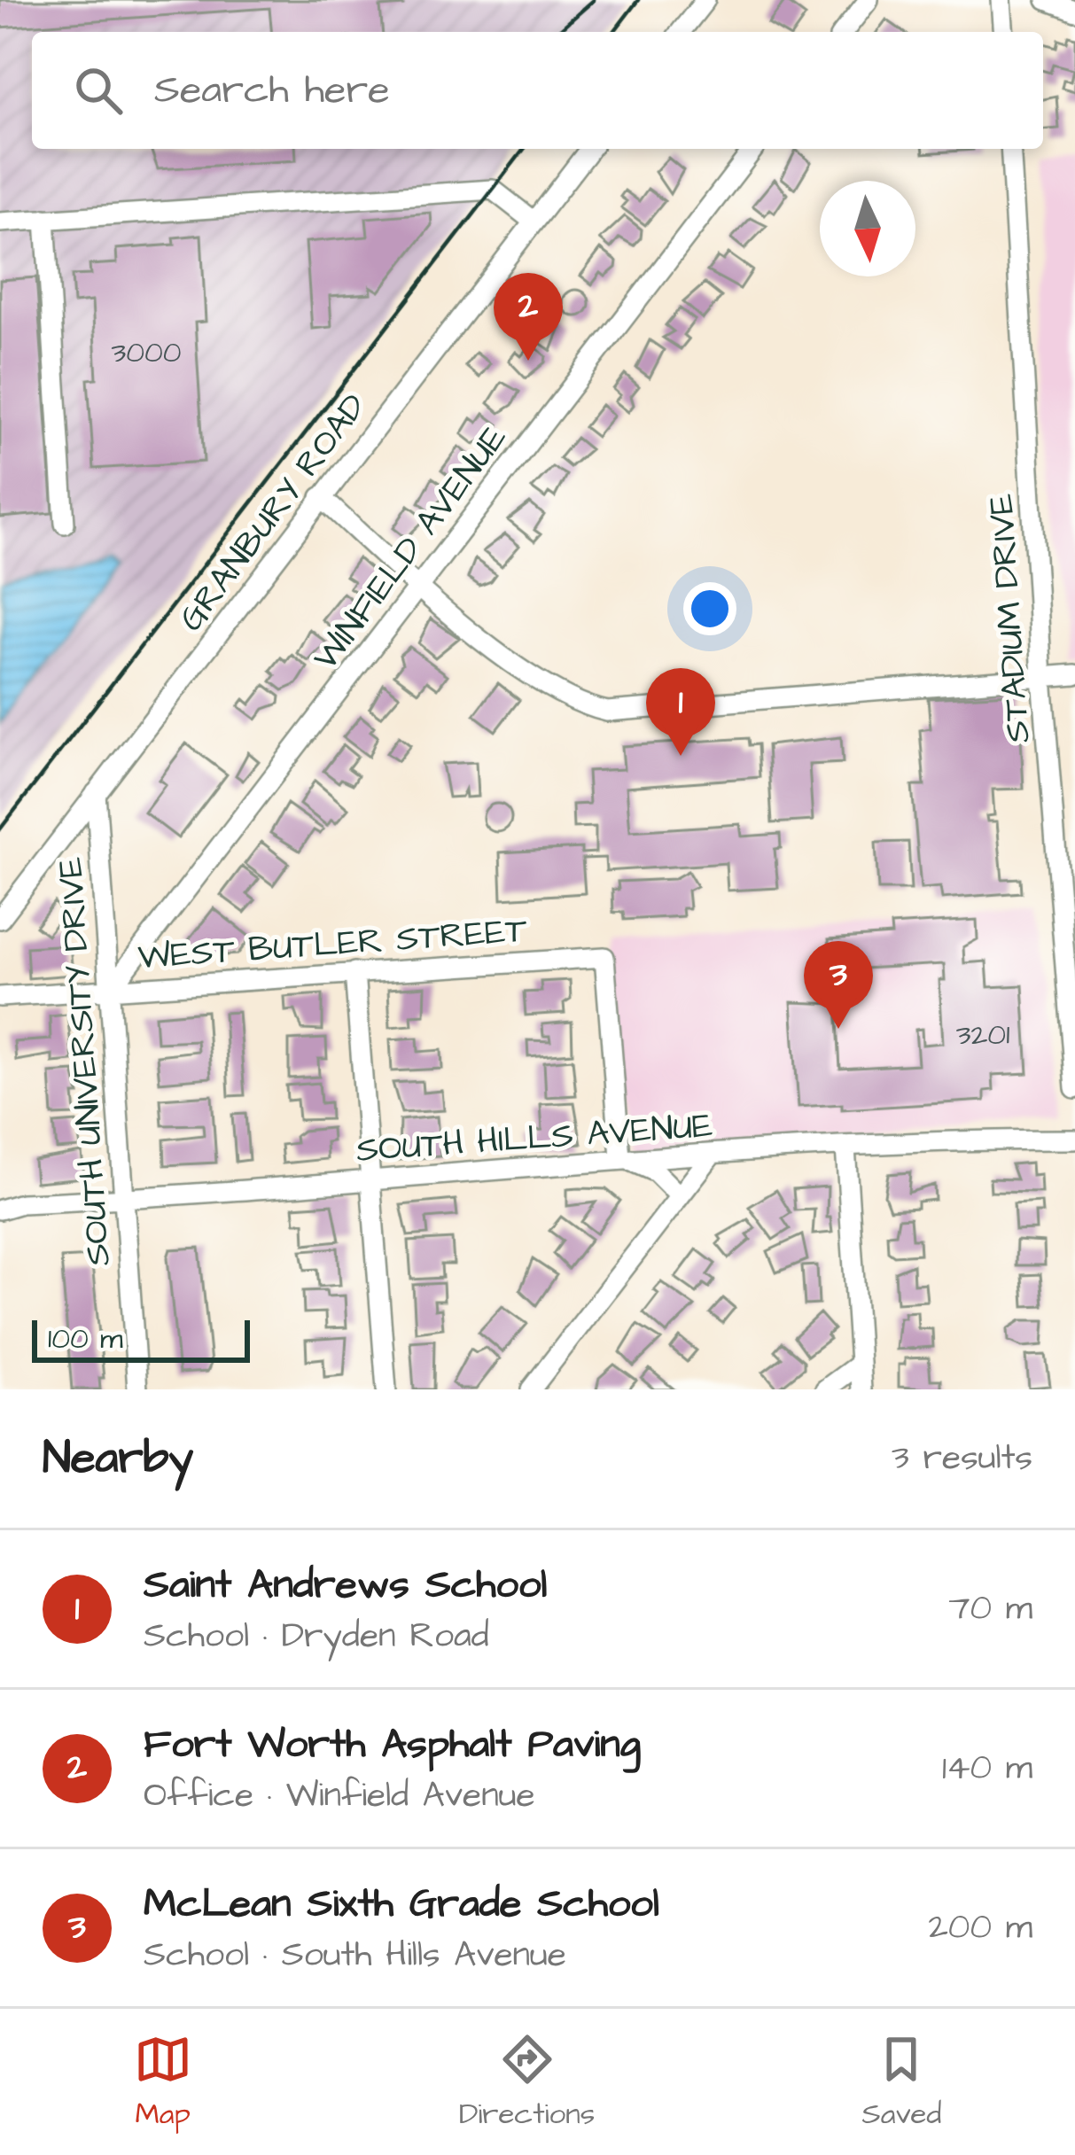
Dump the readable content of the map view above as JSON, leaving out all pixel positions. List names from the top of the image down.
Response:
{
  "streets": {
    "street": [
      "GRANBURY ROAD",
      "WINFIELD AVENUE",
      "STADIUM DRIVE",
      "WEST BUTLER STREET",
      "SOUTH UNIVERSITY DRIVE",
      "SOUTH HILLS AVENUE"
    ]
  },
  "crossings": [
    ["GRANBURY ROAD", "SOUTH UNIVERSITY DRIVE"],
    ["WINFIELD AVENUE", "WEST BUTLER STREET"],
    ["WINFIELD AVENUE", "SOUTH UNIVERSITY DRIVE"],
    ["WEST BUTLER STREET", "SOUTH UNIVERSITY DRIVE"],
    ["WEST BUTLER STREET", "SOUTH HILLS AVENUE"],
    ["SOUTH UNIVERSITY DRIVE", "SOUTH HILLS AVENUE"]
  ],
  "house_numbers": ["3000", "3201"],
  "scale_bar": "100 m",
  "north": "bottom",
  "page": {
    "search": "Search here",
    "pins": ["2", "1", "3"],
    "scale": "100 m",
    "heading": ["Nearby", "3 results"],
    "list": [
      {
        "mark": "1",
        "name": "Saint Andrews School",
        "note": "School · Dryden Road",
        "value": "70 m"
      },
      {
        "mark": "2",
        "name": "Fort Worth Asphalt Paving",
        "note": "Office · Winfield Avenue",
        "value": "140 m"
      },
      {
        "mark": "3",
        "name": "McLean Sixth Grade School",
        "note": "School · South Hills Avenue",
        "value": "200 m"
      }
    ],
    "nav": ["Map", "Directions", "Saved"]
  }
}
